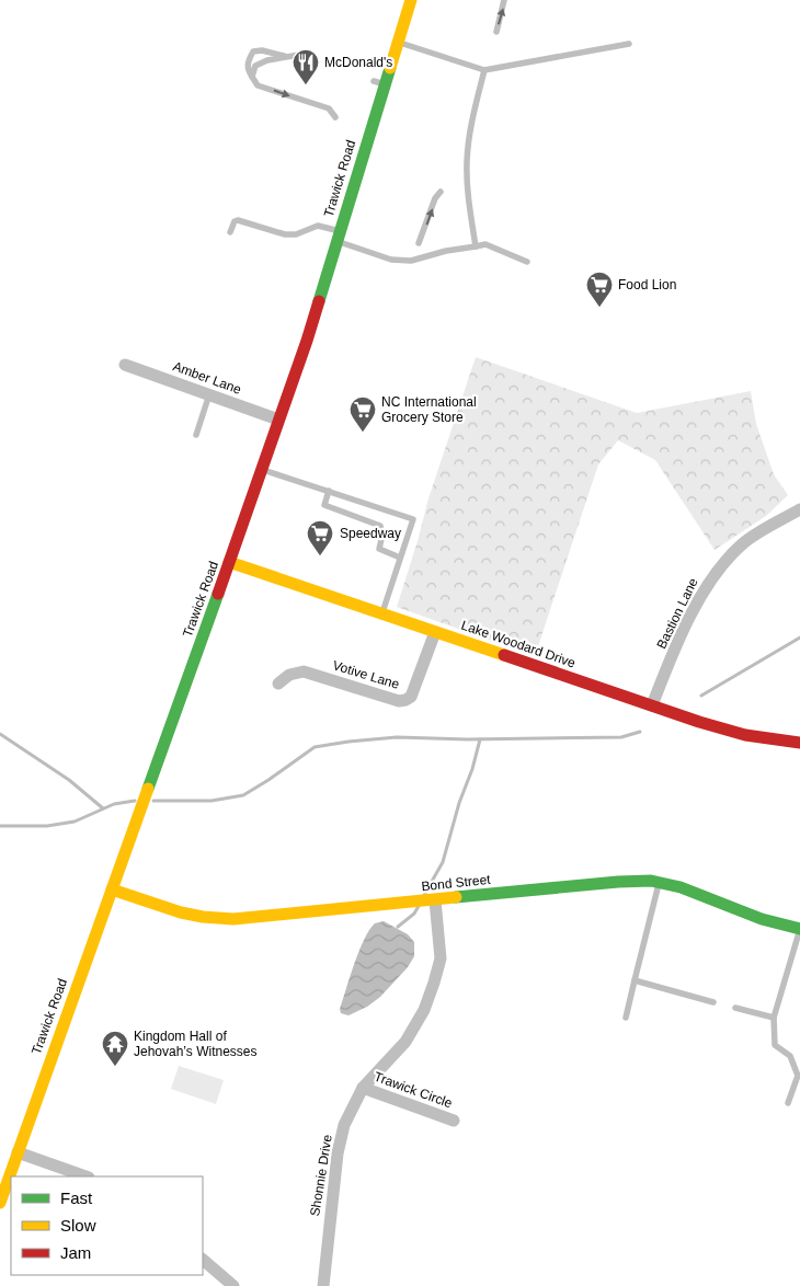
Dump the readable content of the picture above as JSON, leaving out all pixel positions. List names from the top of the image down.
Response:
{
  "streets": {
    "street": [
      "Trawick Road",
      "Amber Lane",
      "Bastion Lane",
      "Lake Woodard Drive",
      "Votive Lane",
      "Bond Street",
      "Trawick Circle",
      "Shonnie Drive"
    ]
  },
  "crossings": [
    ["Trawick Road", "Amber Lane"],
    ["Trawick Road", "Lake Woodard Drive"],
    ["Trawick Road", "Bond Street"],
    ["Bastion Lane", "Lake Woodard Drive"],
    ["Lake Woodard Drive", "Votive Lane"],
    ["Bond Street", "Shonnie Drive"],
    ["Trawick Circle", "Shonnie Drive"]
  ],
  "places": {
    "restaurant": ["McDonald's"],
    "supermarket": ["Food Lion", "NC International Grocery Store", "Speedway"],
    "temple": ["Kingdom Hall of Jehovah’s Witnesses"]
  },
  "legend": ["Fast", "Slow", "Jam"]
}
